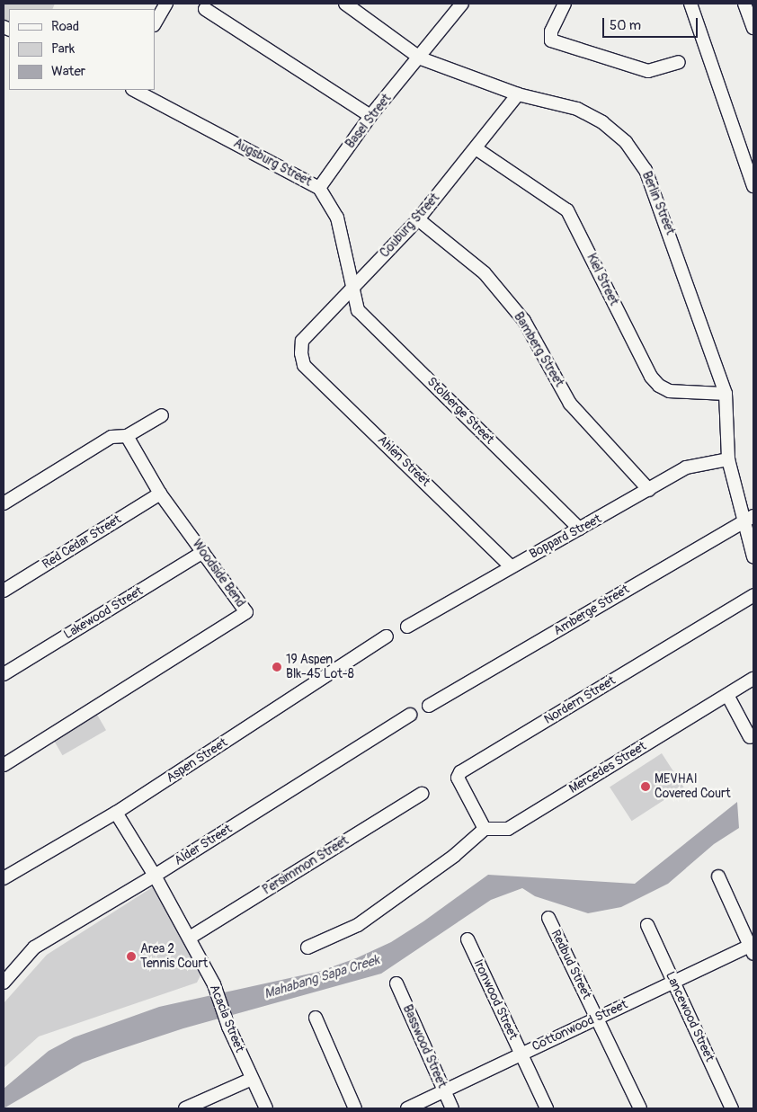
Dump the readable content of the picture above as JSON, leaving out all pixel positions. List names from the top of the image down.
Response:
{
  "streets": {
    "street": [
      "Basel Street",
      "Augsburg Street",
      "Berlin Street",
      "Couburg Street",
      "Kiel Street",
      "Bamberg Street",
      "Stolberge Street",
      "Ahlen Street",
      "Boppard Street",
      "Red Cedar Street",
      "Woodside Bend",
      "Amberge Street",
      "Lakewood Street",
      "Nordern Street",
      "Aspen Street",
      "Mercedes Street",
      "Alder Street",
      "Persimmon Street",
      "Redbud Street",
      "Ironwood Street",
      "Lancewood Street",
      "Acacia Street",
      "Cottonwood Street",
      "Basswood Street"
    ]
  },
  "crossings": [
    ["Basel Street", "Augsburg Street"],
    ["Basel Street", "Berlin Street"],
    ["Augsburg Street", "Couburg Street"],
    ["Augsburg Street", "Stolberge Street"],
    ["Berlin Street", "Couburg Street"],
    ["Berlin Street", "Kiel Street"],
    ["Berlin Street", "Boppard Street"],
    ["Berlin Street", "Amberge Street"],
    ["Couburg Street", "Kiel Street"],
    ["Couburg Street", "Bamberg Street"],
    ["Couburg Street", "Stolberge Street"],
    ["Couburg Street", "Ahlen Street"],
    ["Bamberg Street", "Boppard Street"],
    ["Stolberge Street", "Boppard Street"],
    ["Ahlen Street", "Boppard Street"],
    ["Red Cedar Street", "Woodside Bend"],
    ["Woodside Bend", "Lakewood Street"],
    ["Nordern Street", "Mercedes Street"],
    ["Aspen Street", "Acacia Street"],
    ["Alder Street", "Acacia Street"],
    ["Persimmon Street", "Acacia Street"],
    ["Redbud Street", "Cottonwood Street"],
    ["Ironwood Street", "Cottonwood Street"],
    ["Lancewood Street", "Cottonwood Street"],
    ["Cottonwood Street", "Basswood Street"]
  ],
  "water": ["Mahabang Sapa Creek"],
  "places": ["19 Aspen Blk-45 Lot-8", "MEVHAI Covered Court", "Area 2 Tennis Court"],
  "legend": ["Road", "Park", "Water"],
  "scale_bar": "50 m"
}
